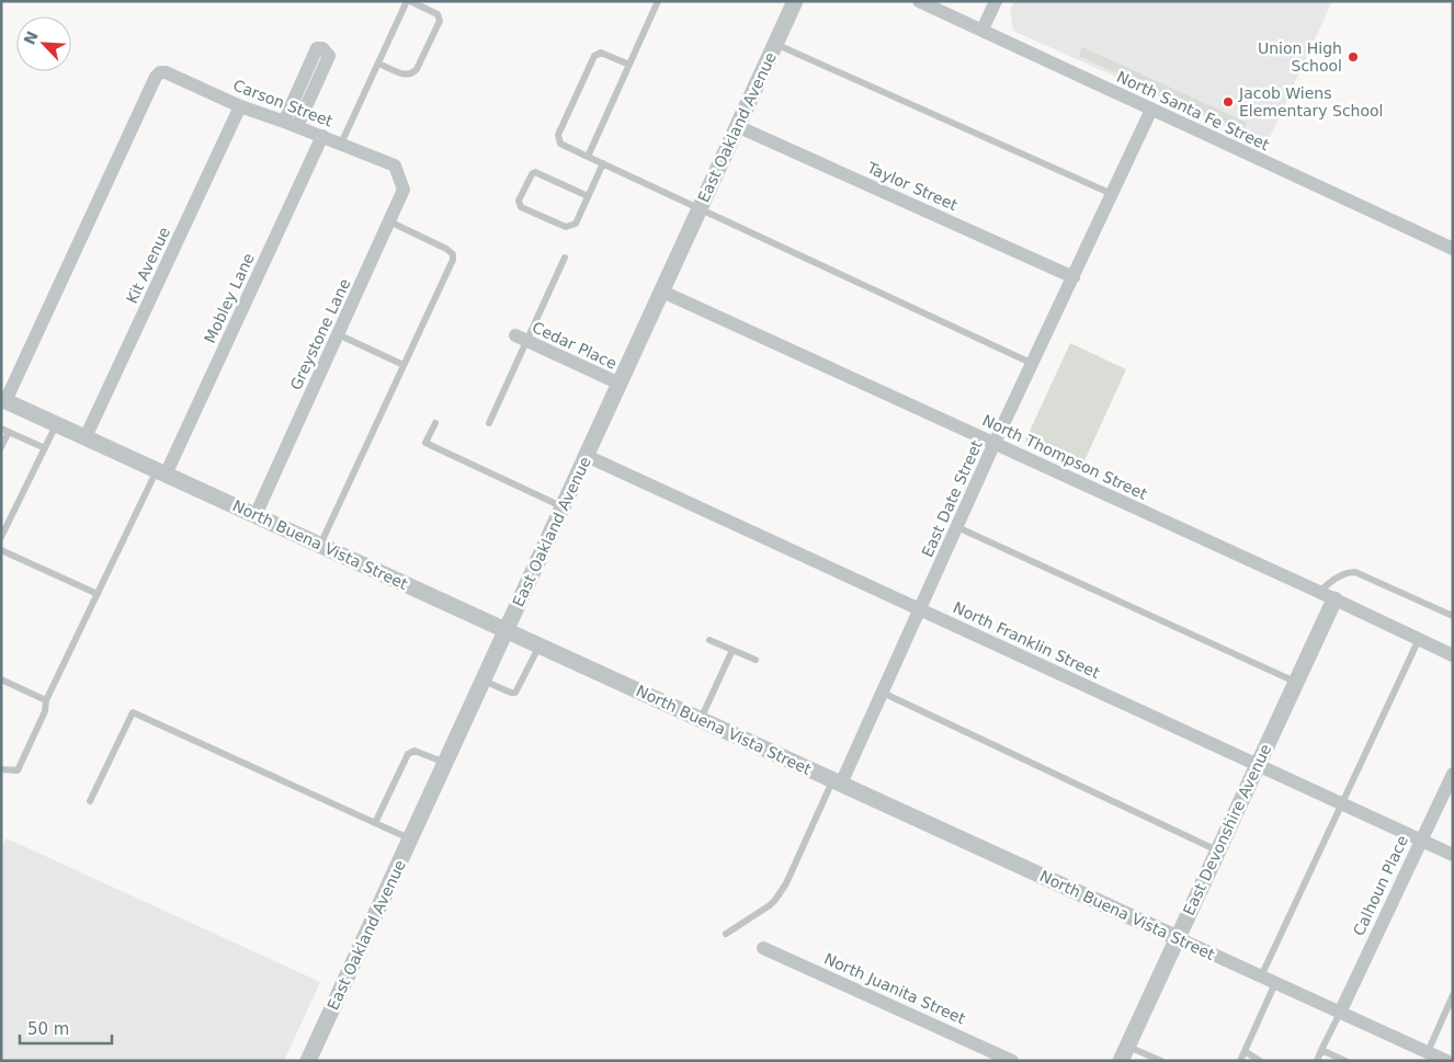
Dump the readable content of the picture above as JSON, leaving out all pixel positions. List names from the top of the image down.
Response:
{
  "streets": {
    "street": [
      "Carson Street",
      "North Santa Fe Street",
      "East Oakland Avenue",
      "Taylor Street",
      "Kit Avenue",
      "Mobley Lane",
      "Greystone Lane",
      "Cedar Place",
      "North Thompson Street",
      "East Date Street",
      "North Buena Vista Street",
      "North Franklin Street",
      "East Devonshire Avenue",
      "Calhoun Place",
      "North Juanita Street"
    ]
  },
  "crossings": [
    ["Carson Street", "Kit Avenue"],
    ["Carson Street", "Mobley Lane"],
    ["Carson Street", "Greystone Lane"],
    ["Carson Street", "North Buena Vista Street"],
    ["North Santa Fe Street", "East Date Street"],
    ["East Oakland Avenue", "Taylor Street"],
    ["East Oakland Avenue", "Cedar Place"],
    ["East Oakland Avenue", "North Thompson Street"],
    ["East Oakland Avenue", "North Buena Vista Street"],
    ["East Oakland Avenue", "North Franklin Street"],
    ["Taylor Street", "East Date Street"],
    ["Kit Avenue", "North Buena Vista Street"],
    ["Mobley Lane", "North Buena Vista Street"],
    ["Greystone Lane", "North Buena Vista Street"],
    ["North Thompson Street", "East Date Street"],
    ["North Thompson Street", "East Devonshire Avenue"],
    ["East Date Street", "North Buena Vista Street"],
    ["East Date Street", "North Franklin Street"],
    ["North Buena Vista Street", "East Devonshire Avenue"],
    ["North Buena Vista Street", "Calhoun Place"],
    ["North Franklin Street", "East Devonshire Avenue"],
    ["North Franklin Street", "Calhoun Place"]
  ],
  "places": ["Union High School", "Jacob Wiens Elementary School"],
  "scale_bar": "50 m",
  "north": "top left"
}
